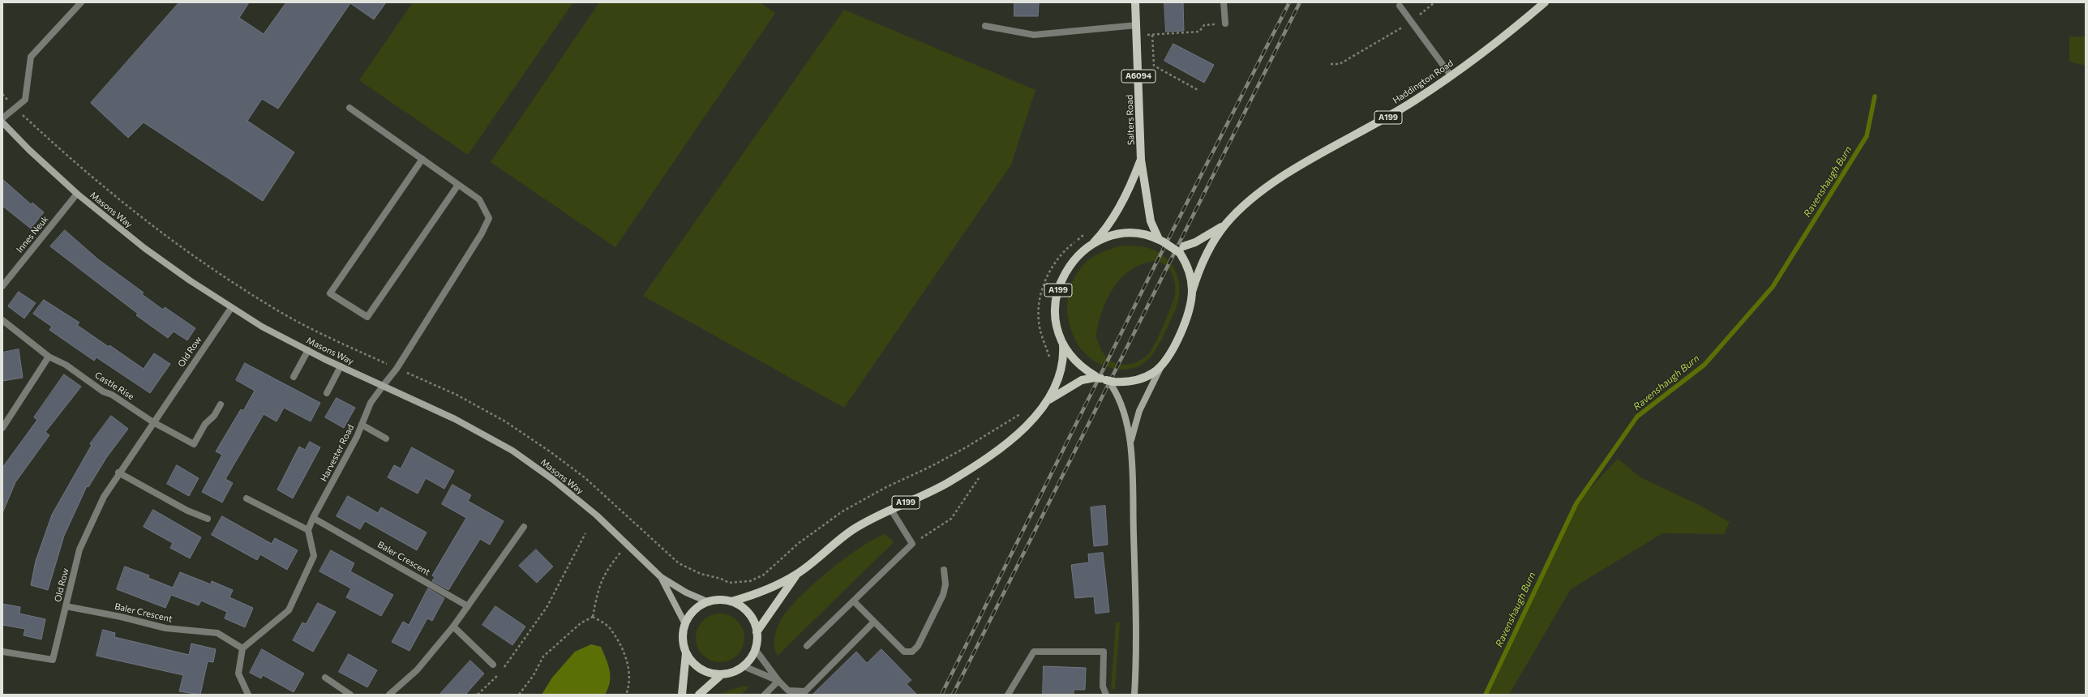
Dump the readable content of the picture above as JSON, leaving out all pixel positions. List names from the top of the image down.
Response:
{
  "streets": {
    "main road": [
      "A6094",
      "Haddington Road",
      "A199",
      "Salters Road"
    ],
    "street": [
      "Masons Way",
      "Innes Neuk",
      "Old Row",
      "Castle Rise",
      "Harvester Road",
      "Baler Crescent"
    ]
  },
  "crossings": [
    ["Haddington Road", "A199"],
    ["A199", "Salters Road"],
    ["A199", "Masons Way"],
    ["Masons Way", "Innes Neuk"],
    ["Masons Way", "Old Row"],
    ["Masons Way", "Harvester Road"],
    ["Old Row", "Castle Rise"],
    ["Old Row", "Baler Crescent"],
    ["Harvester Road", "Baler Crescent"]
  ],
  "water": ["Ravenshaugh Burn"]
}
